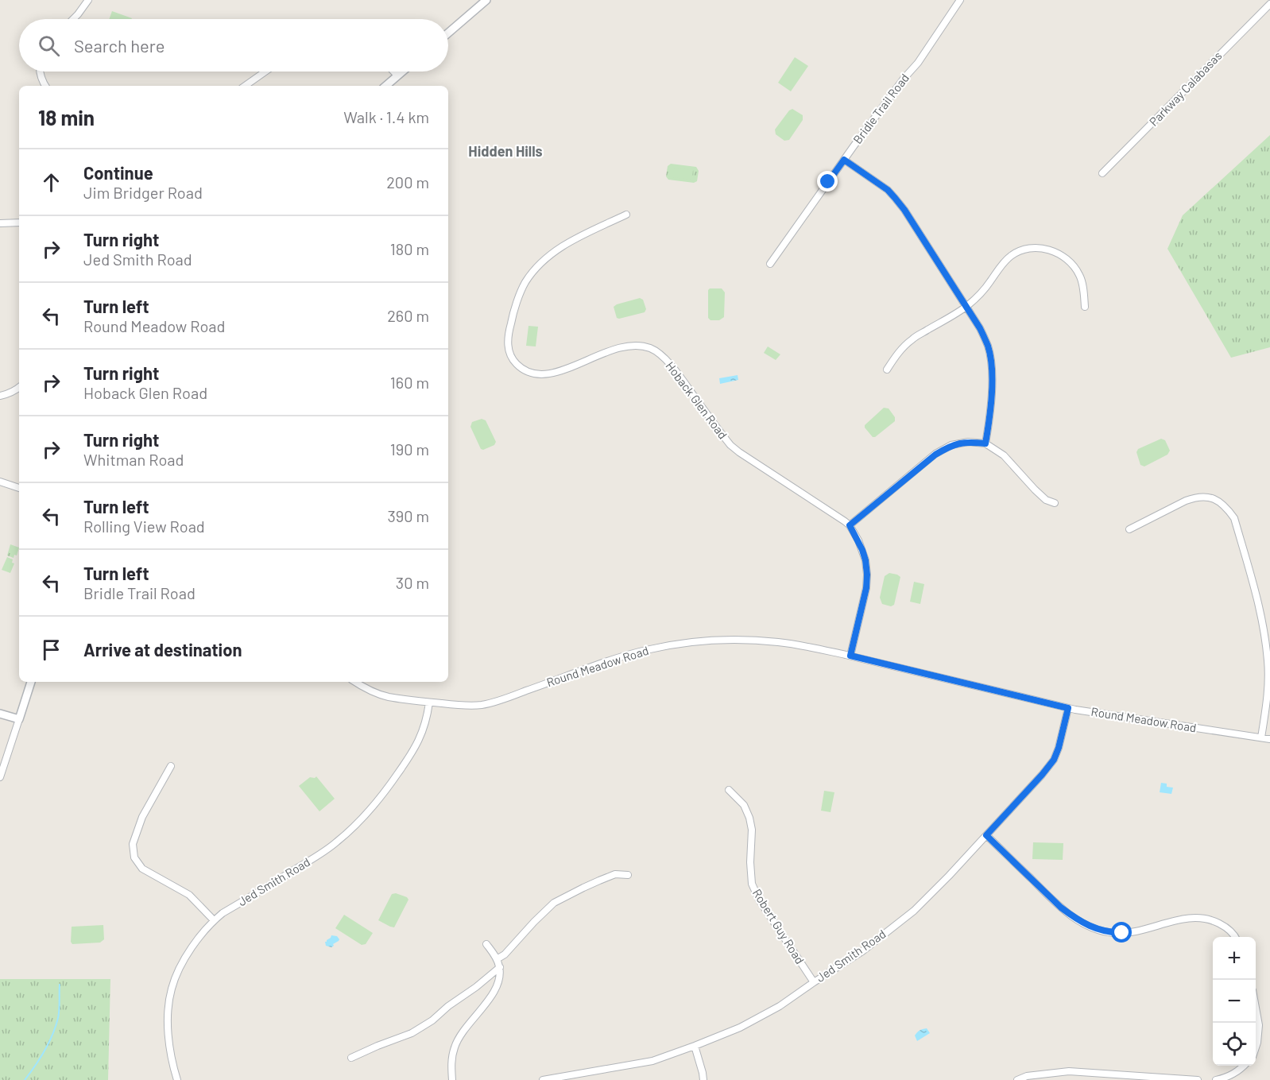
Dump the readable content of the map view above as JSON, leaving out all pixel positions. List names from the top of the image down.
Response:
{
  "streets": {
    "street": [
      "Parkway Calabasas",
      "Bridle Trail Road",
      "Hoback Glen Road",
      "Round Meadow Road",
      "Jed Smith Road",
      "Robert Guy Road"
    ]
  },
  "crossings": [
    ["Hoback Glen Road", "Round Meadow Road"],
    ["Round Meadow Road", "Jed Smith Road"],
    ["Jed Smith Road", "Robert Guy Road"]
  ],
  "districts": ["Hidden Hills"],
  "page": {
    "search": "Search here",
    "heading": ["18 min", "Walk · 1.4 km"],
    "list": [
      ["Continue", "Jim Bridger Road", "200 m"],
      ["Turn right", "Jed Smith Road", "180 m"],
      ["Turn left", "Round Meadow Road", "260 m"],
      ["Turn right", "Hoback Glen Road", "160 m"],
      ["Turn right", "Whitman Road", "190 m"],
      ["Turn left", "Rolling View Road", "390 m"],
      ["Turn left", "Bridle Trail Road", "30 m"],
      "Arrive at destination"
    ],
    "map_buttons": ["+", "−"]
  }
}
